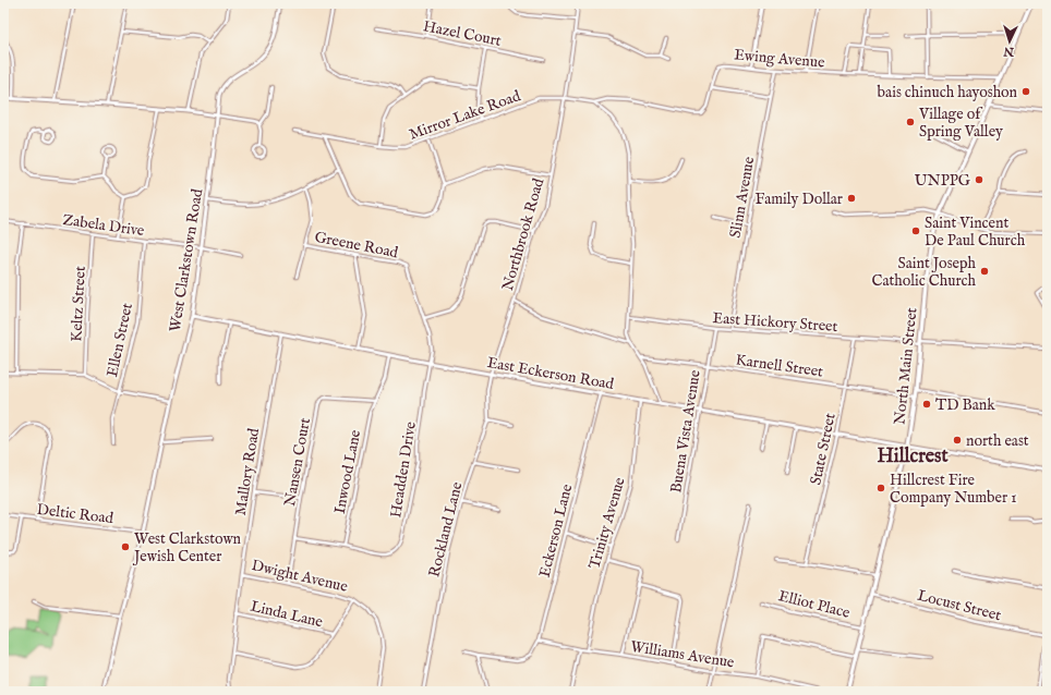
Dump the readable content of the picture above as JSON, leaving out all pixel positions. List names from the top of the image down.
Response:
{
  "streets": {
    "main road": ["North Main Street"],
    "street": [
      "Hazel Court",
      "Ewing Avenue",
      "Mirror Lake Road",
      "Slinn Avenue",
      "Zabela Drive",
      "Northbrook Road",
      "Greene Road",
      "West Clarkstown Road",
      "Keltz Street",
      "East Hickory Street",
      "Ellen Street",
      "Karnell Street",
      "East Eckerson Road",
      "Buena Vista Avenue",
      "State Street",
      "Nansen Court",
      "Headden Drive",
      "Mallory Road",
      "Inwood Lane",
      "Deltic Road",
      "Trinity Avenue",
      "Rockland Lane",
      "Eckerson Lane",
      "Dwight Avenue",
      "Elliot Place",
      "Locust Street",
      "Linda Lane",
      "Williams Avenue"
    ]
  },
  "crossings": [
    ["Ewing Avenue", "Mirror Lake Road"],
    ["Ewing Avenue", "Slinn Avenue"],
    ["Ewing Avenue", "North Main Street"],
    ["Mirror Lake Road", "Northbrook Road"],
    ["Slinn Avenue", "East Hickory Street"],
    ["Zabela Drive", "West Clarkstown Road"],
    ["Zabela Drive", "Keltz Street"],
    ["Zabela Drive", "Ellen Street"],
    ["Northbrook Road", "East Eckerson Road"],
    ["Northbrook Road", "Rockland Lane"],
    ["Greene Road", "East Eckerson Road"],
    ["Greene Road", "Headden Drive"],
    ["West Clarkstown Road", "East Eckerson Road"],
    ["West Clarkstown Road", "Deltic Road"],
    ["East Hickory Street", "North Main Street"],
    ["East Hickory Street", "Buena Vista Avenue"],
    ["East Hickory Street", "State Street"],
    ["Karnell Street", "North Main Street"],
    ["Karnell Street", "Buena Vista Avenue"],
    ["Karnell Street", "State Street"],
    ["North Main Street", "East Eckerson Road"],
    ["North Main Street", "Elliot Place"],
    ["North Main Street", "Locust Street"],
    ["East Eckerson Road", "Buena Vista Avenue"],
    ["East Eckerson Road", "State Street"],
    ["East Eckerson Road", "Headden Drive"],
    ["East Eckerson Road", "Mallory Road"],
    ["East Eckerson Road", "Inwood Lane"],
    ["East Eckerson Road", "Trinity Avenue"],
    ["East Eckerson Road", "Rockland Lane"],
    ["East Eckerson Road", "Eckerson Lane"],
    ["Nansen Court", "Inwood Lane"],
    ["Nansen Court", "Dwight Avenue"],
    ["Headden Drive", "Inwood Lane"],
    ["Mallory Road", "Dwight Avenue"],
    ["Mallory Road", "Linda Lane"],
    ["Trinity Avenue", "Williams Avenue"],
    ["Eckerson Lane", "Williams Avenue"]
  ],
  "districts": ["Hillcrest"],
  "places": [
    "bais chinuch hayoshon",
    "Village of Spring Valley",
    "UNPPG",
    "Family Dollar",
    "Saint Vincent De Paul Church",
    "Saint Joseph Catholic Church",
    "TD Bank",
    "north east",
    "Hillcrest Fire Company Number 1",
    "West Clarkstown Jewish Center"
  ],
  "north": "bottom"
}
